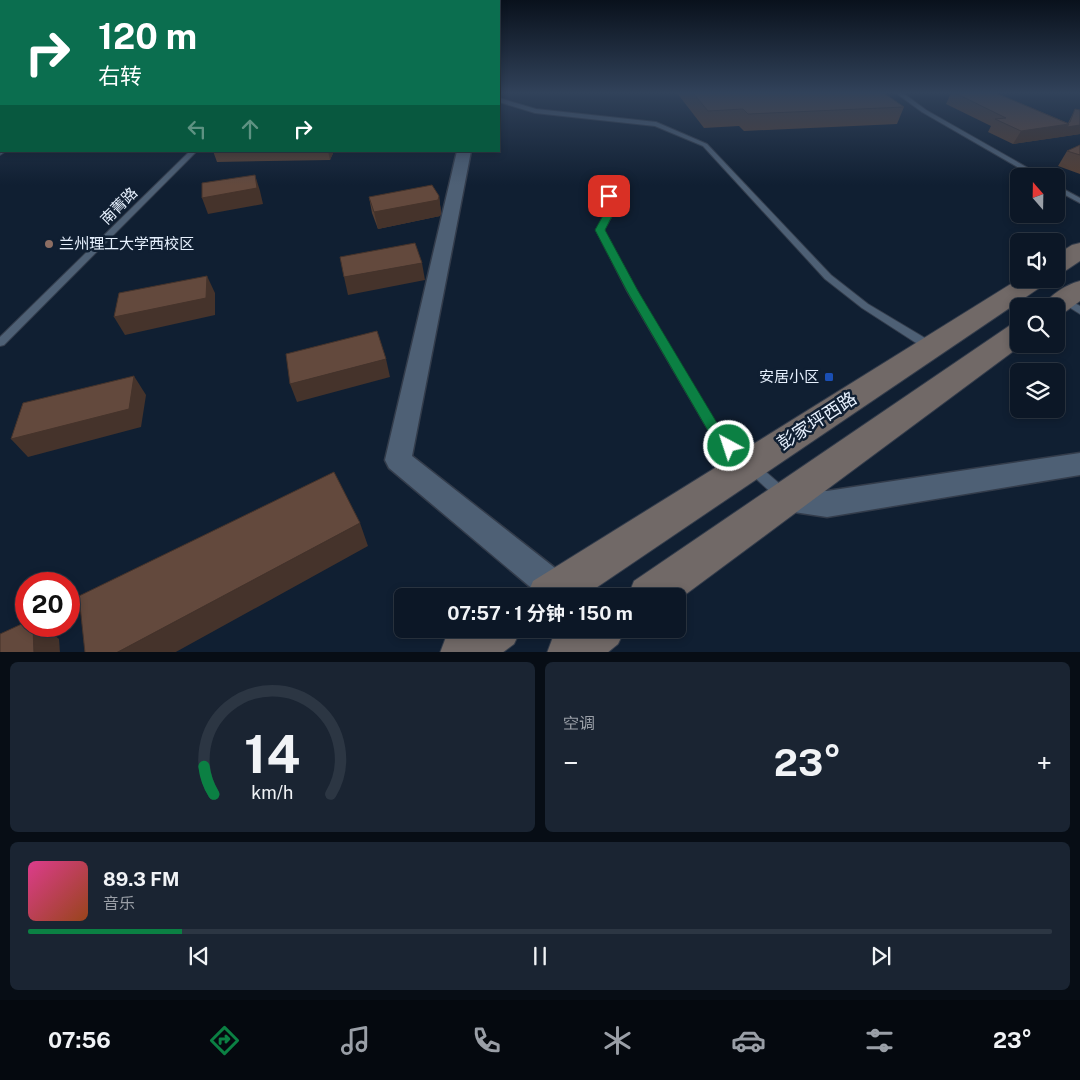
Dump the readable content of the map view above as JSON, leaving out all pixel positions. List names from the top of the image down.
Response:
{
  "streets": {
    "main road": ["彭家坪西路"],
    "lane": ["南菁路"]
  },
  "places": {
    "other": ["兰州理工大学西校区"],
    "transit": ["安居小区"]
  },
  "north": "top",
  "page": {
    "turn": ["120 m", "右转"],
    "limit": "20",
    "trip": "07:57 · 1 分钟 · 150 m",
    "tile": "空调",
    "heat": ["−", "23°", "+"],
    "song": ["89.3 FM", "音乐"],
    "tabs": ["07:56", "23°"],
    "gauge": ["14", "km/h"]
  }
}
